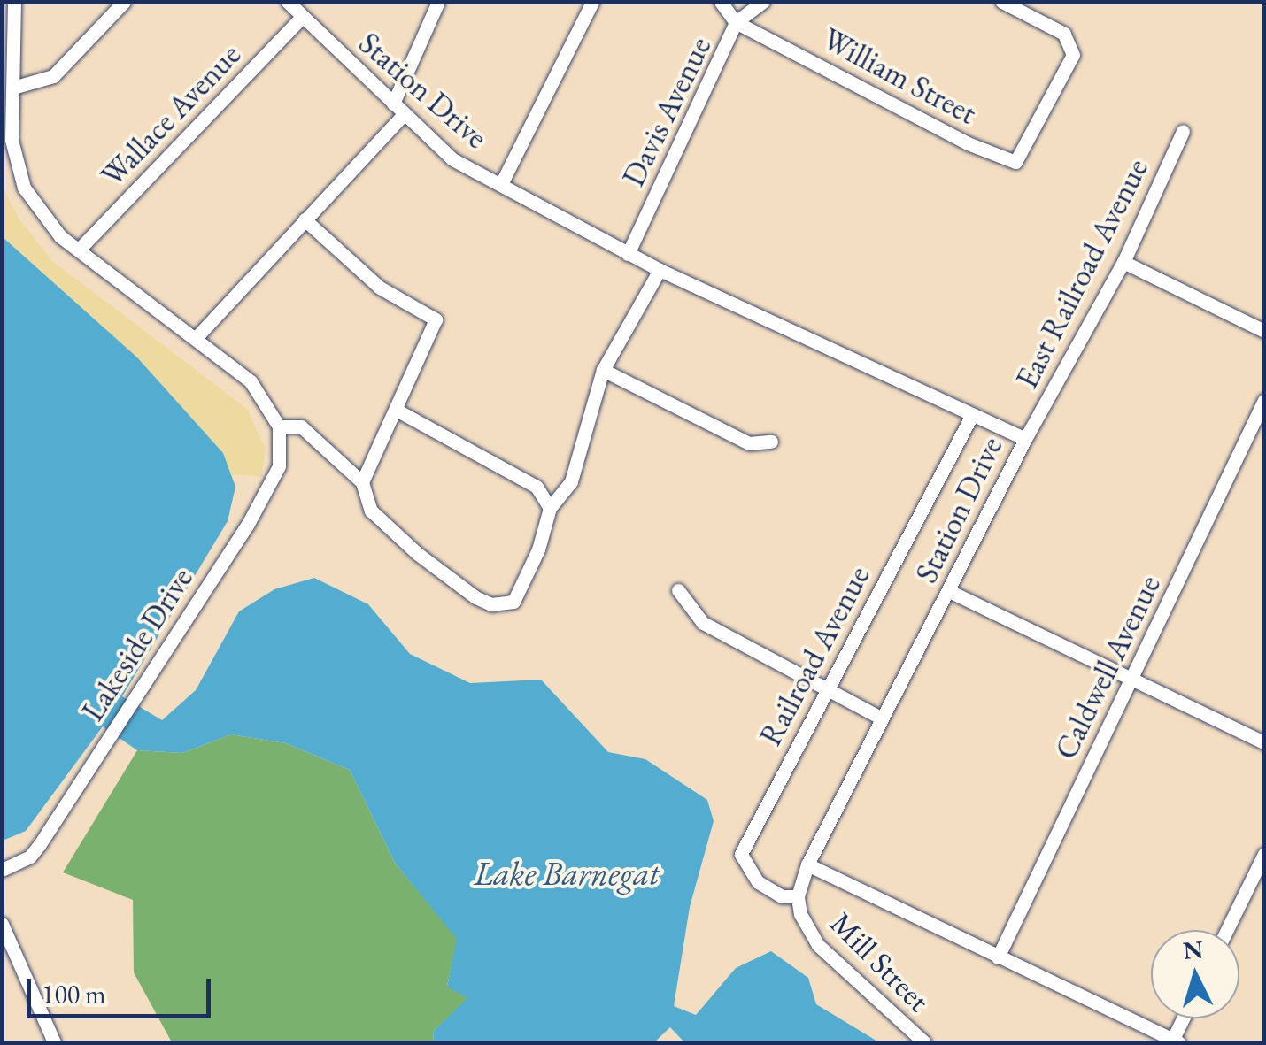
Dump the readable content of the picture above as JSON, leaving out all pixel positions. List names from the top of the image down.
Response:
{
  "streets": {
    "street": [
      "William Street",
      "Station Drive",
      "Davis Avenue",
      "Wallace Avenue",
      "East Railroad Avenue",
      "Lakeside Drive",
      "Railroad Avenue",
      "Caldwell Avenue",
      "Mill Street"
    ]
  },
  "crossings": [
    ["William Street", "Davis Avenue"],
    ["Station Drive", "Davis Avenue"],
    ["Station Drive", "Wallace Avenue"],
    ["Station Drive", "East Railroad Avenue"],
    ["Station Drive", "Railroad Avenue"],
    ["Station Drive", "Mill Street"],
    ["Railroad Avenue", "Mill Street"]
  ],
  "water": ["Lake Barnegat"],
  "scale_bar": "100 m",
  "north": "top"
}
